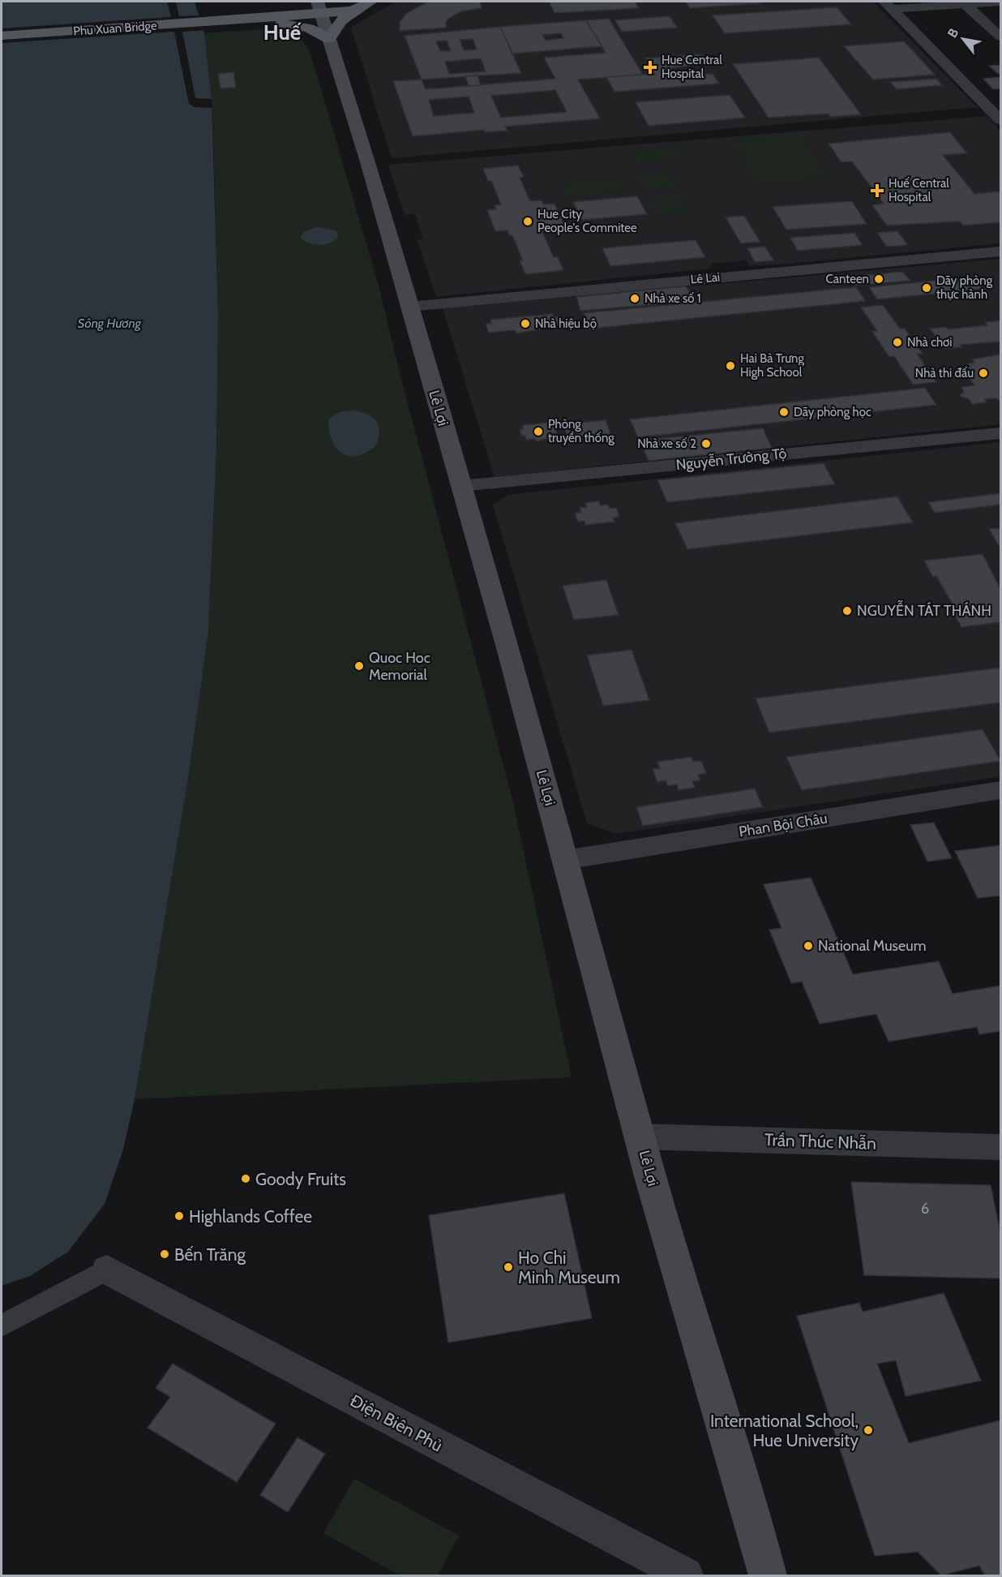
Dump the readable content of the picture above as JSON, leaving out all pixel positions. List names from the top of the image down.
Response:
{
  "streets": {
    "main road": ["Phu Xuan Bridge", "Lê Lợi"],
    "street": [
      "Lê Lai",
      "Nguyễn Trường Tộ",
      "Phan Bội Châu",
      "Trần Thúc Nhẫn",
      "Điện Biên Phủ"
    ]
  },
  "crossings": [
    ["Lê Lai", "Lê Lợi"],
    ["Lê Lợi", "Nguyễn Trường Tộ"],
    ["Lê Lợi", "Phan Bội Châu"],
    ["Lê Lợi", "Trần Thúc Nhẫn"]
  ],
  "districts": ["Huế"],
  "water": ["Sông Hương"],
  "places": {
    "health": ["Hue Central Hospital", "Huế Central Hospital"],
    "other": [
      "Hue City People's Commitee",
      "Canteen",
      "Dãy phòng thực hành",
      "Nhà xe số 1",
      "Nhà hiệu bộ",
      "Nhà chơi",
      "Hai Bà Trưng High School",
      "Nhà thi đấu",
      "Dãy phòng học",
      "Phòng truyền thống",
      "Nhà xe số 2",
      "NGUYỄN TÁT THÁNH",
      "Quoc Hoc Memorial",
      "National Museum",
      "Goody Fruits",
      "Highlands Coffee",
      "Bến Trăng",
      "Ho Chi Minh Museum",
      "International School, Hue University"
    ]
  },
  "house_numbers": ["6"],
  "north": "top left"
}
